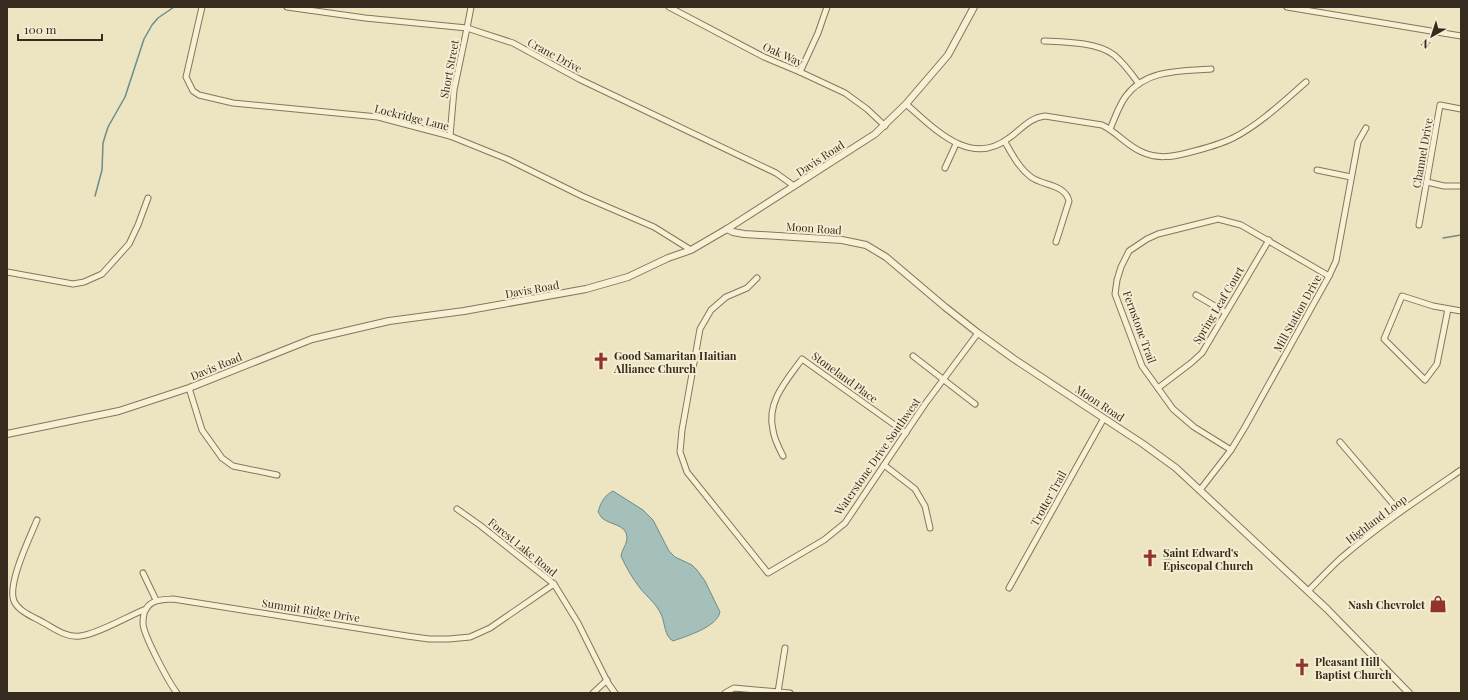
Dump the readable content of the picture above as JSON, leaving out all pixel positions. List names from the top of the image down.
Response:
{
  "streets": {
    "street": [
      "Oak Way",
      "Crane Drive",
      "Short Street",
      "Lockridge Lane",
      "Channel Drive",
      "Davis Road",
      "Moon Road",
      "Spring Leaf Court",
      "Mill Station Drive",
      "Fernstone Trail",
      "Stoneland Place",
      "Waterstone Drive Southwest",
      "Trotter Trail",
      "Highland Loop",
      "Forest Lake Road",
      "Summit Ridge Drive"
    ]
  },
  "crossings": [
    ["Oak Way", "Davis Road"],
    ["Crane Drive", "Short Street"],
    ["Crane Drive", "Davis Road"],
    ["Short Street", "Lockridge Lane"],
    ["Lockridge Lane", "Davis Road"],
    ["Davis Road", "Moon Road"],
    ["Moon Road", "Mill Station Drive"],
    ["Moon Road", "Waterstone Drive Southwest"],
    ["Moon Road", "Trotter Trail"],
    ["Moon Road", "Highland Loop"],
    ["Spring Leaf Court", "Fernstone Trail"],
    ["Mill Station Drive", "Fernstone Trail"],
    ["Stoneland Place", "Waterstone Drive Southwest"],
    ["Forest Lake Road", "Summit Ridge Drive"]
  ],
  "places": {
    "church": ["Good Samaritan Haitian Alliance Church", "Saint Edward's Episcopal Church", "Pleasant Hill Baptist Church"],
    "shop": ["Nash Chevrolet"]
  },
  "scale_bar": "100 m",
  "north": "bottom left"
}
